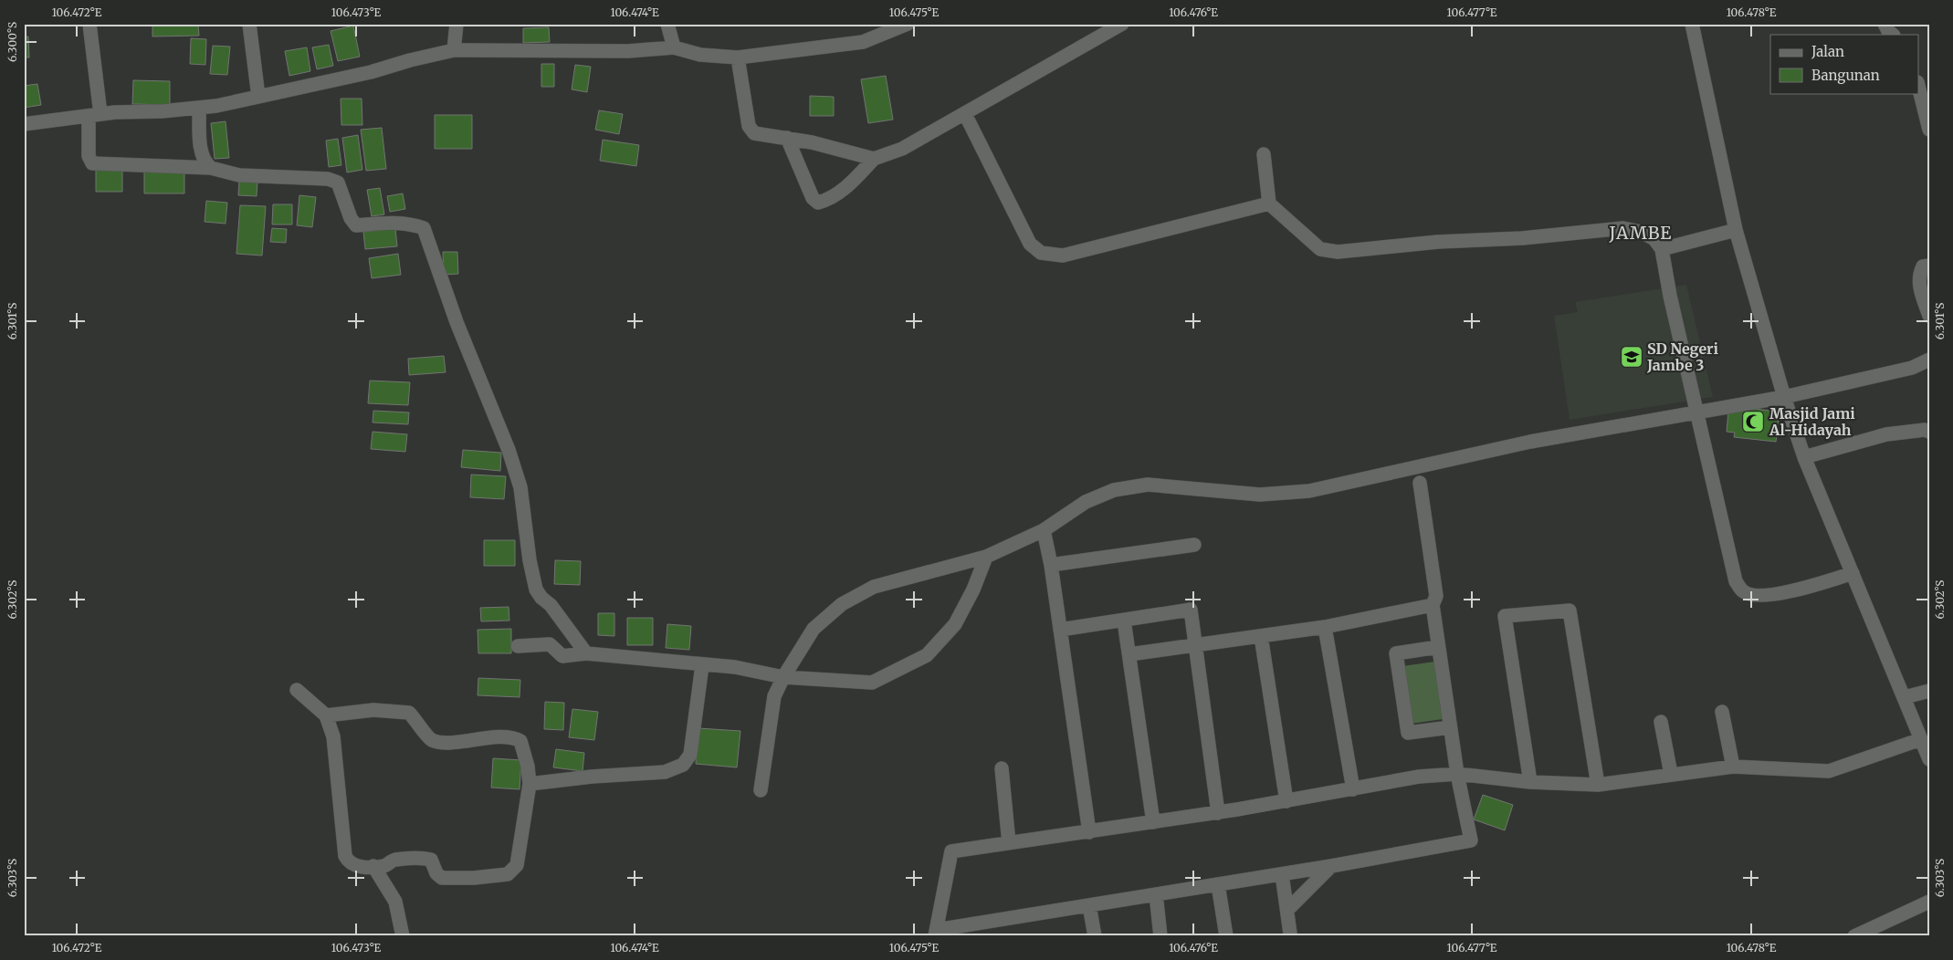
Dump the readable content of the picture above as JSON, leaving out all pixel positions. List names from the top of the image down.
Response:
{
  "districts": ["JAMBE"],
  "places": {
    "school or university": ["SD Negeri Jambe 3"],
    "mosque": ["Masjid Jami Al-Hidayah"]
  },
  "legend": ["Jalan", "Bangunan"],
  "coordinates": [
    "106.472°E",
    "106.473°E",
    "106.474°E",
    "106.475°E",
    "106.476°E",
    "106.477°E",
    "106.478°E",
    "6.300°S",
    "6.301°S",
    "6.302°S",
    "6.303°S"
  ]
}
